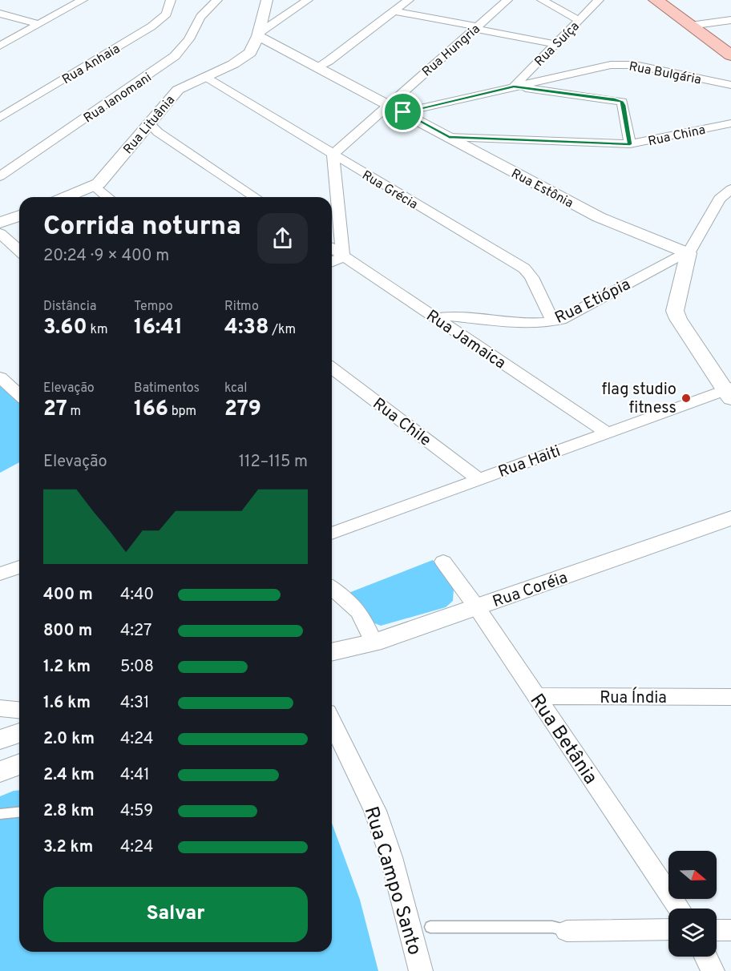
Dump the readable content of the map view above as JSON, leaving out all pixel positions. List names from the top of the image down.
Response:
{
  "streets": {
    "street": [
      "Rua Suíça",
      "Rua Hungria",
      "Rua Anhaia",
      "Rua Bulgária",
      "Rua Ianomani",
      "Rua Lituânia",
      "Rua China",
      "Rua Estônia",
      "Rua Grécia",
      "Rua Etiópia",
      "Rua Jamaica",
      "Rua Chile",
      "Rua Haiti",
      "Rua Coréia",
      "Rua Índia",
      "Rua Betânia",
      "Rua Campo Santo"
    ]
  },
  "crossings": [
    ["Rua Suíça", "Rua Bulgária"],
    ["Rua Hungria", "Rua Estônia"],
    ["Rua Hungria", "Rua Grécia"],
    ["Rua Bulgária", "Rua Estônia"],
    ["Rua Lituânia", "Rua Estônia"],
    ["Rua Lituânia", "Rua Grécia"],
    ["Rua China", "Rua Estônia"],
    ["Rua Estônia", "Rua Etiópia"],
    ["Rua Grécia", "Rua Etiópia"],
    ["Rua Etiópia", "Rua Jamaica"],
    ["Rua Jamaica", "Rua Haiti"],
    ["Rua Chile", "Rua Haiti"],
    ["Rua Coréia", "Rua Betânia"],
    ["Rua Índia", "Rua Betânia"]
  ],
  "places": ["flag studio fitness"],
  "north": "right",
  "page": {
    "heading": ["Corrida noturna", "20:24 · 9 × 400 m"],
    "stats": [
      ["Distância", "3.60 km"],
      ["Tempo", "16:41"],
      ["Ritmo", "4:38 /km"],
      ["Elevação", "27 m"],
      ["Batimentos", "166 bpm"],
      ["kcal", "279"]
    ],
    "chart": ["Elevação", "112–115 m"],
    "list": [
      {
        "name": "400 m",
        "note": "4:40"
      },
      {
        "name": "800 m",
        "note": "4:27"
      },
      {
        "name": "1.2 km",
        "note": "5:08"
      },
      {
        "name": "1.6 km",
        "note": "4:31"
      },
      {
        "name": "2.0 km",
        "note": "4:24"
      },
      {
        "name": "2.4 km",
        "note": "4:41"
      },
      {
        "name": "2.8 km",
        "note": "4:59"
      },
      {
        "name": "3.2 km",
        "note": "4:24"
      }
    ],
    "buttons": "Salvar"
  }
}
